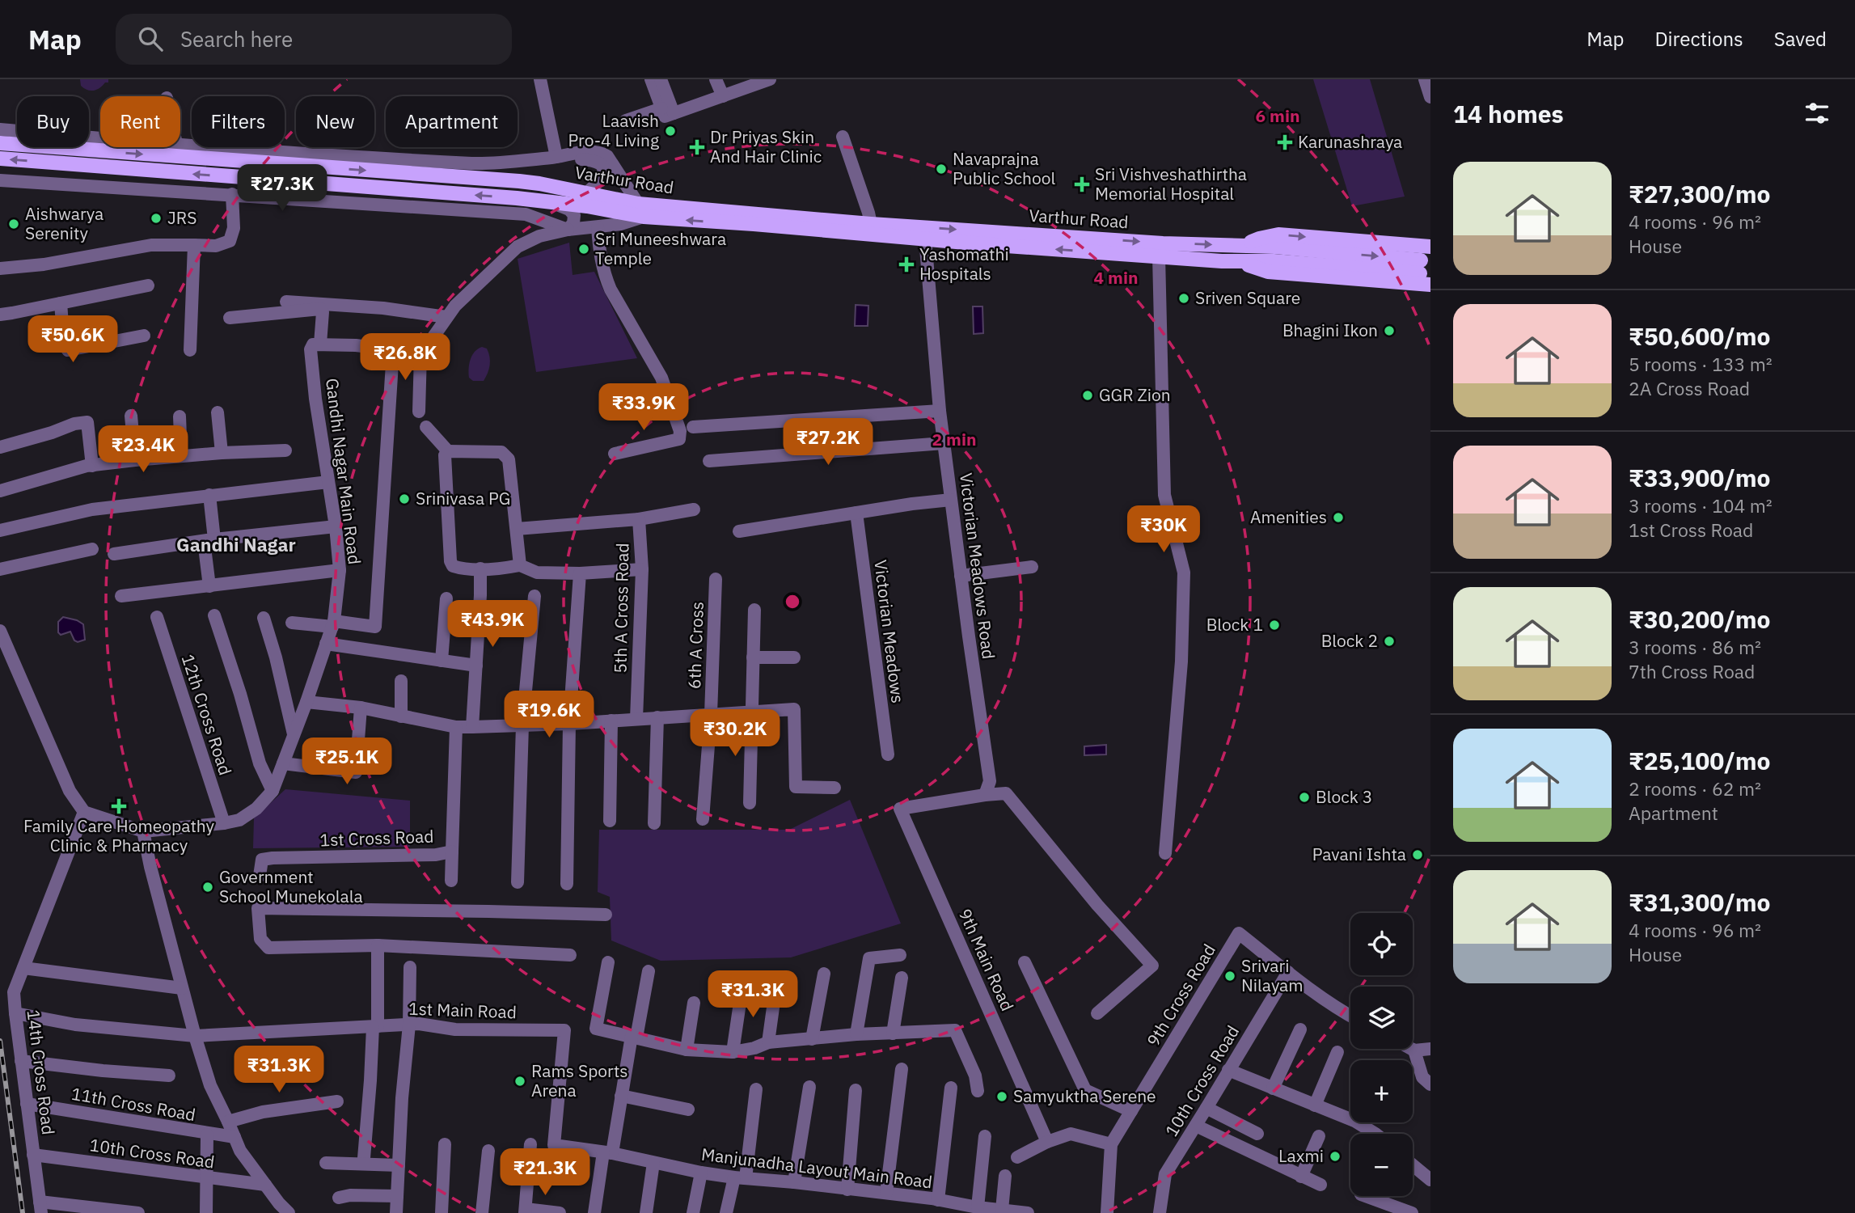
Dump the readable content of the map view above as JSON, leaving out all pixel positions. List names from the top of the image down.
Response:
{
  "streets": {
    "main road": ["Varthur Road"],
    "street": [
      "Gandhi Nagar Main Road",
      "Victorian Meadows Road",
      "5th A Cross Road",
      "Victorian Meadows",
      "6th A Cross",
      "12th Cross Road",
      "1st Cross Road",
      "9th Main Road",
      "9th Cross Road",
      "1st Main Road",
      "14th Cross Road",
      "10th Cross Road",
      "11th Cross Road",
      "Manjunadha Layout Main Road"
    ]
  },
  "crossings": [
    ["Varthur Road", "Victorian Meadows Road"],
    ["Gandhi Nagar Main Road", "12th Cross Road"],
    ["Victorian Meadows Road", "9th Main Road"],
    ["9th Main Road", "9th Cross Road"],
    ["9th Cross Road", "10th Cross Road"],
    ["1st Main Road", "Manjunadha Layout Main Road"],
    ["14th Cross Road", "10th Cross Road"],
    ["14th Cross Road", "11th Cross Road"]
  ],
  "districts": ["Gandhi Nagar"],
  "places": {
    "other": [
      "Laavish Pro-4 Living",
      "Navaprajna Public School",
      "JRS",
      "Aishwarya Serenity",
      "Sri Muneeshwara Temple",
      "Sriven Square",
      "Bhagini Ikon",
      "GGR Zion",
      "Srinivasa PG",
      "Amenities",
      "Block 1",
      "Block 2",
      "Block 3",
      "Pavani Ishta",
      "Government School Munekolala",
      "Srivari Nilayam",
      "Rams Sports Arena",
      "Samyuktha Serene",
      "Laxmi"
    ],
    "health": [
      "Karunashraya",
      "Dr Priyas Skin And Hair Clinic",
      "Sri Vishveshathirtha Memorial Hospital",
      "Yashomathi Hospitals",
      "Family Care Homeopathy Clinic & Pharmacy"
    ]
  },
  "page": {
    "header": "Map",
    "search": "Search here",
    "nav": ["Map", "Directions", "Saved"],
    "heading": "14 homes",
    "chip": [
      "Buy",
      "Rent",
      "Filters",
      "New",
      "Apartment"
    ],
    "list": [
      {
        "name": "₹27,300/mo",
        "note": "4 rooms · 96 m² · House"
      },
      {
        "name": "₹50,600/mo",
        "note": "5 rooms · 133 m² · 2A Cross Road"
      },
      {
        "name": "₹33,900/mo",
        "note": "3 rooms · 104 m² · 1st Cross Road"
      },
      {
        "name": "₹30,200/mo",
        "note": "3 rooms · 86 m² · 7th Cross Road"
      },
      {
        "name": "₹25,100/mo",
        "note": "2 rooms · 62 m² · Apartment"
      },
      {
        "name": "₹31,300/mo",
        "note": "4 rooms · 96 m² · House"
      }
    ],
    "price": [
      "₹27.3K",
      "₹50.6K",
      "₹26.8K",
      "₹33.9K",
      "₹27.2K",
      "₹23.4K",
      "₹30K",
      "₹43.9K",
      "₹19.6K",
      "₹30.2K",
      "₹25.1K",
      "₹31.3K",
      "₹31.3K",
      "₹21.3K"
    ],
    "map_buttons": ["+", "−"]
  },
  "rings": ["6 min", "4 min", "2 min"]
}
